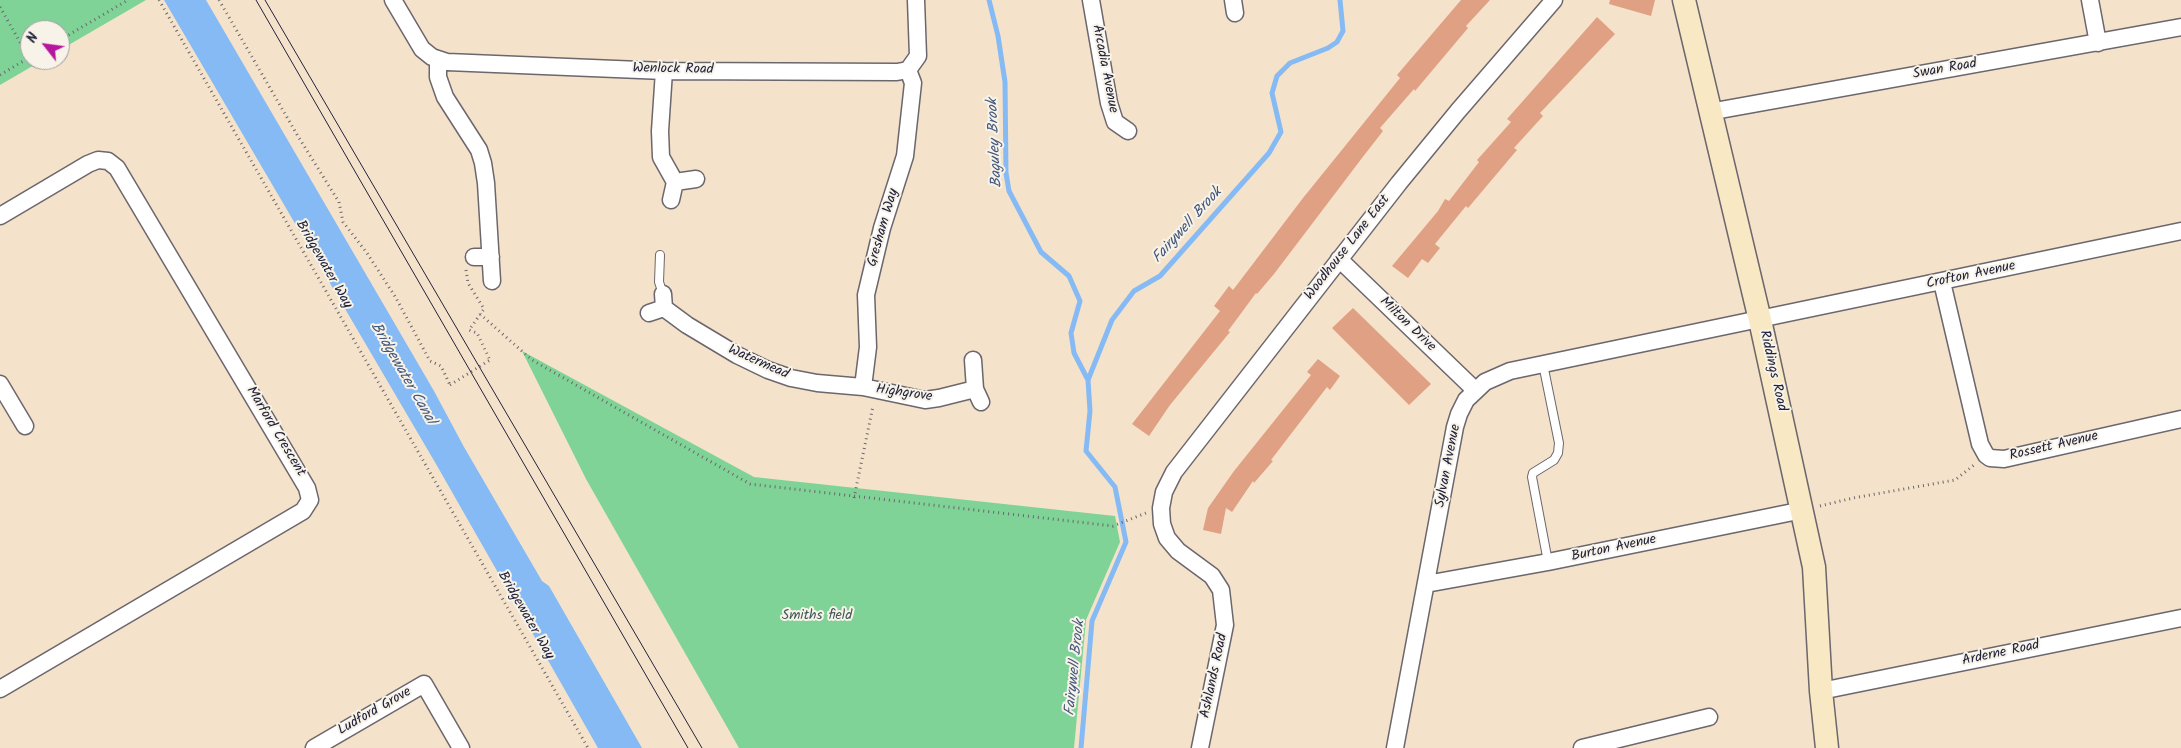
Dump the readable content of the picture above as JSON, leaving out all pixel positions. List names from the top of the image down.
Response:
{
  "streets": {
    "street": [
      "Arcadia Avenue",
      "Wenlock Road",
      "Swan Road",
      "Gresham Way",
      "Woodhouse Lane East",
      "Crofton Avenue",
      "Milton Drive",
      "Watermead",
      "Riddings Road",
      "Highgrove",
      "Marford Crescent",
      "Rossett Avenue",
      "Sylvan Avenue",
      "Burton Avenue",
      "Arderne Road",
      "Ashlands Road",
      "Ludford Grove"
    ],
    "path": ["Bridgewater Way"]
  },
  "crossings": [
    ["Wenlock Road", "Gresham Way"],
    ["Swan Road", "Riddings Road"],
    ["Gresham Way", "Watermead"],
    ["Gresham Way", "Highgrove"],
    ["Woodhouse Lane East", "Milton Drive"],
    ["Woodhouse Lane East", "Ashlands Road"],
    ["Crofton Avenue", "Riddings Road"],
    ["Crofton Avenue", "Sylvan Avenue"],
    ["Milton Drive", "Sylvan Avenue"],
    ["Watermead", "Highgrove"],
    ["Riddings Road", "Sylvan Avenue"],
    ["Riddings Road", "Burton Avenue"],
    ["Riddings Road", "Arderne Road"],
    ["Sylvan Avenue", "Burton Avenue"]
  ],
  "water": ["Baguley Brook", "Fairywell Brook", "Bridgewater Canal"],
  "parks": ["Smiths field"],
  "north": "top left"
}
